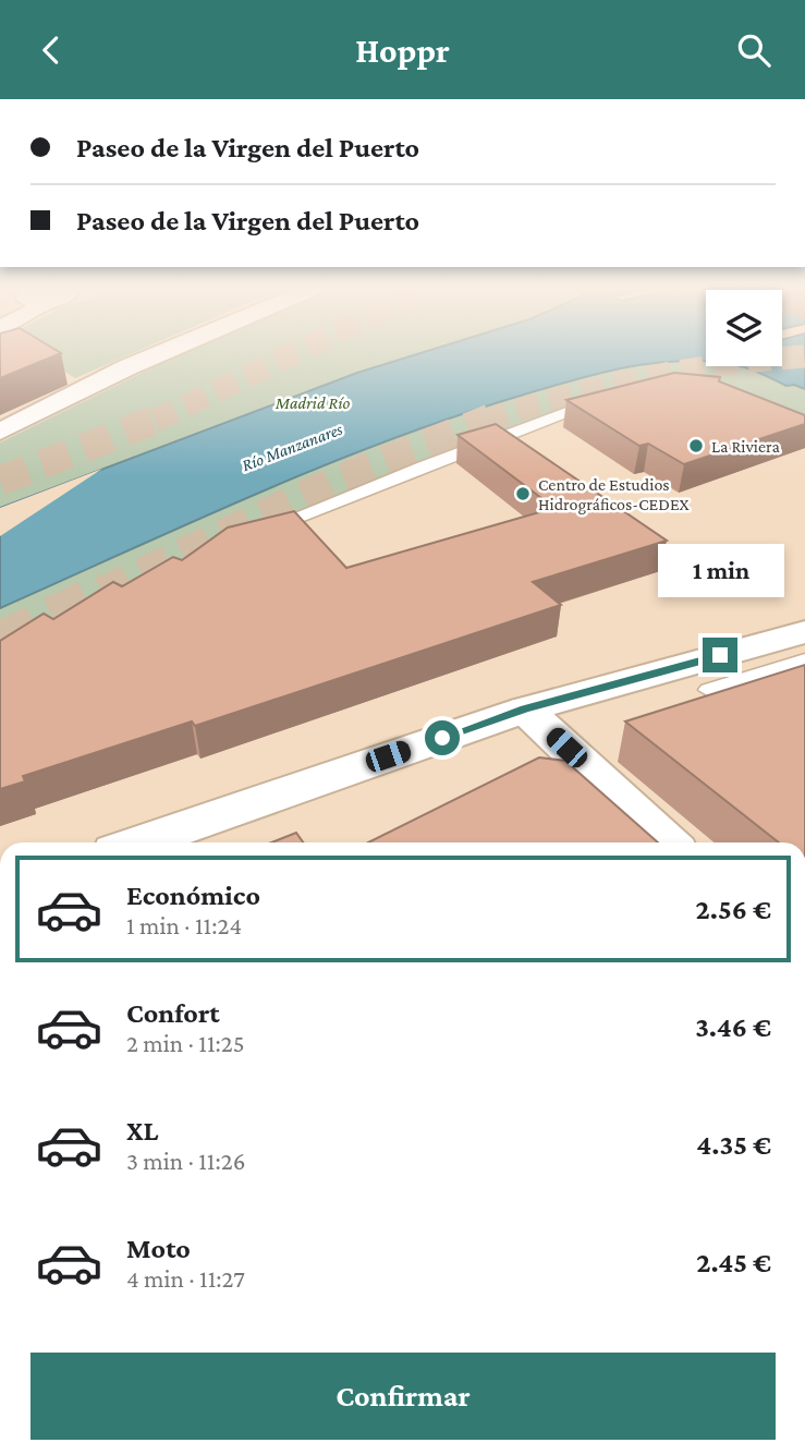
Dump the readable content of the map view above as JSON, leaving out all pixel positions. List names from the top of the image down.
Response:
{
  "water": ["Río Manzanares"],
  "parks": ["Madrid Río"],
  "places": ["La Riviera", "Centro de Estudios Hidrográficos-CEDEX"],
  "page": {
    "header": "Hoppr",
    "banner": ["Paseo de la Virgen del Puerto", "Paseo de la Virgen del Puerto"],
    "bubble": "1 min",
    "list": [
      {
        "name": "Económico",
        "note": "1 min · 11:24",
        "value": "2.56 €"
      },
      {
        "name": "Confort",
        "note": "2 min · 11:25",
        "value": "3.46 €"
      },
      {
        "name": "XL",
        "note": "3 min · 11:26",
        "value": "4.35 €"
      },
      {
        "name": "Moto",
        "note": "4 min · 11:27",
        "value": "2.45 €"
      }
    ],
    "buttons": "Confirmar"
  }
}
